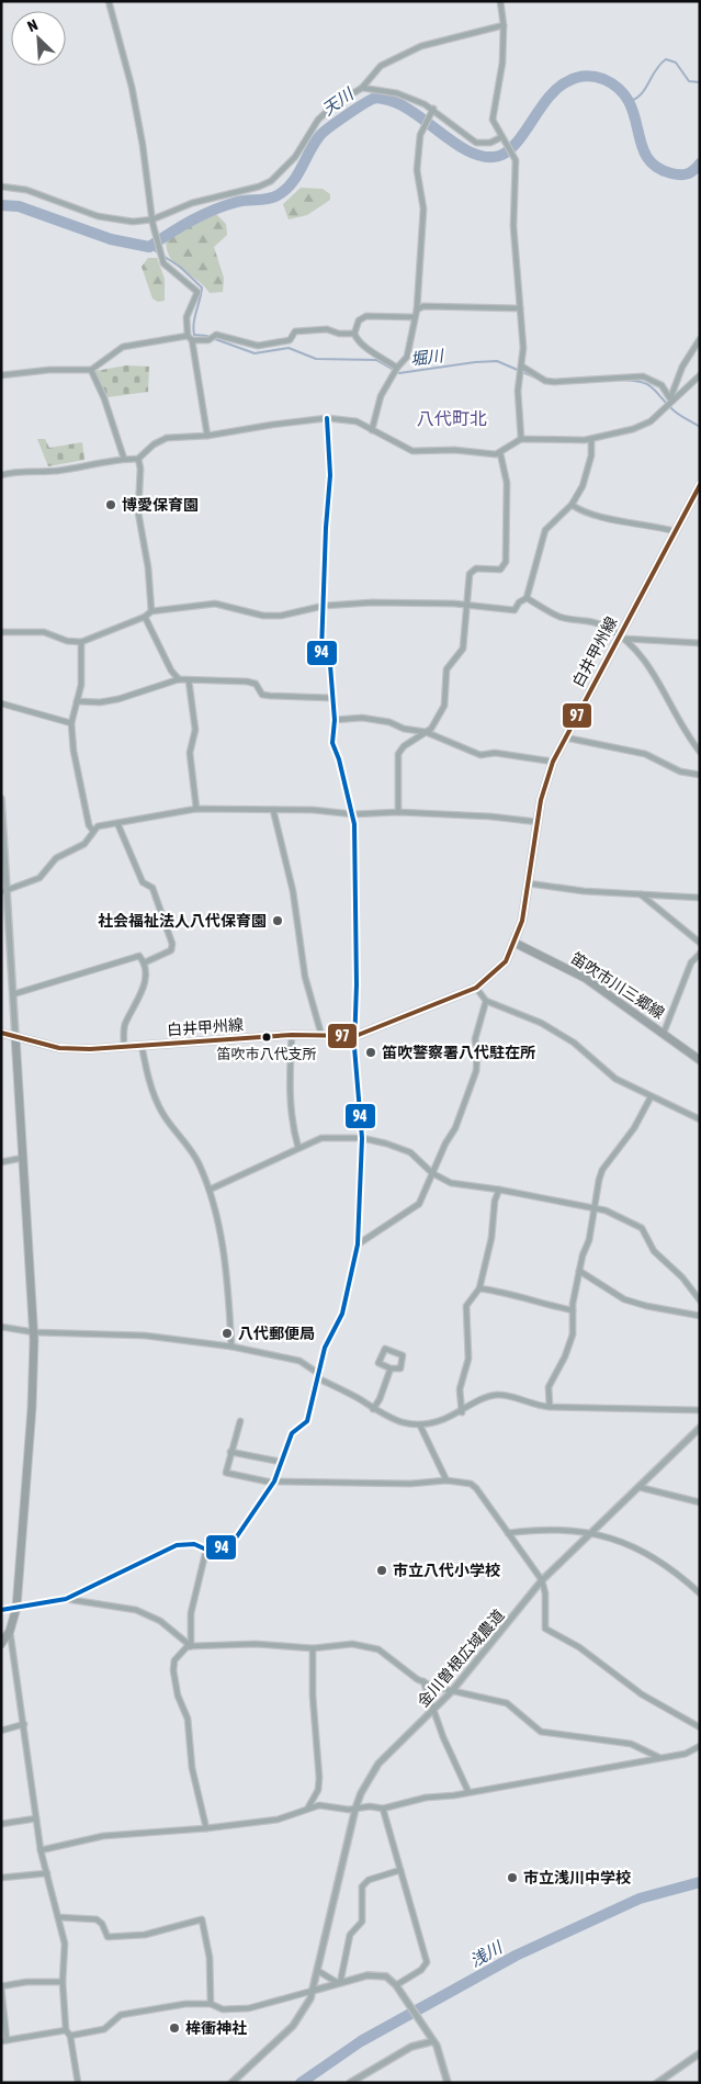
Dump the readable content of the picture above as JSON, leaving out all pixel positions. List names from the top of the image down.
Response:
{
  "streets": {
    "main road": ["白井甲州線", "笛吹市川三郷線"],
    "street": ["金川曽根広域農道"]
  },
  "crossings": [
    ["白井甲州線", "笛吹市川三郷線"]
  ],
  "districts": ["八代町北"],
  "water": ["天川", "堀川", "浅川"],
  "places": [
    "博愛保育園",
    "社会福祉法人八代保育園",
    "笛吹市八代支所",
    "笛吹警察署八代駐在所",
    "八代郵便局",
    "市立八代小学校",
    "市立浅川中学校",
    "桙衝神社"
  ],
  "lines": ["transit line 94", "transit line 97"],
  "north": "top left"
}
